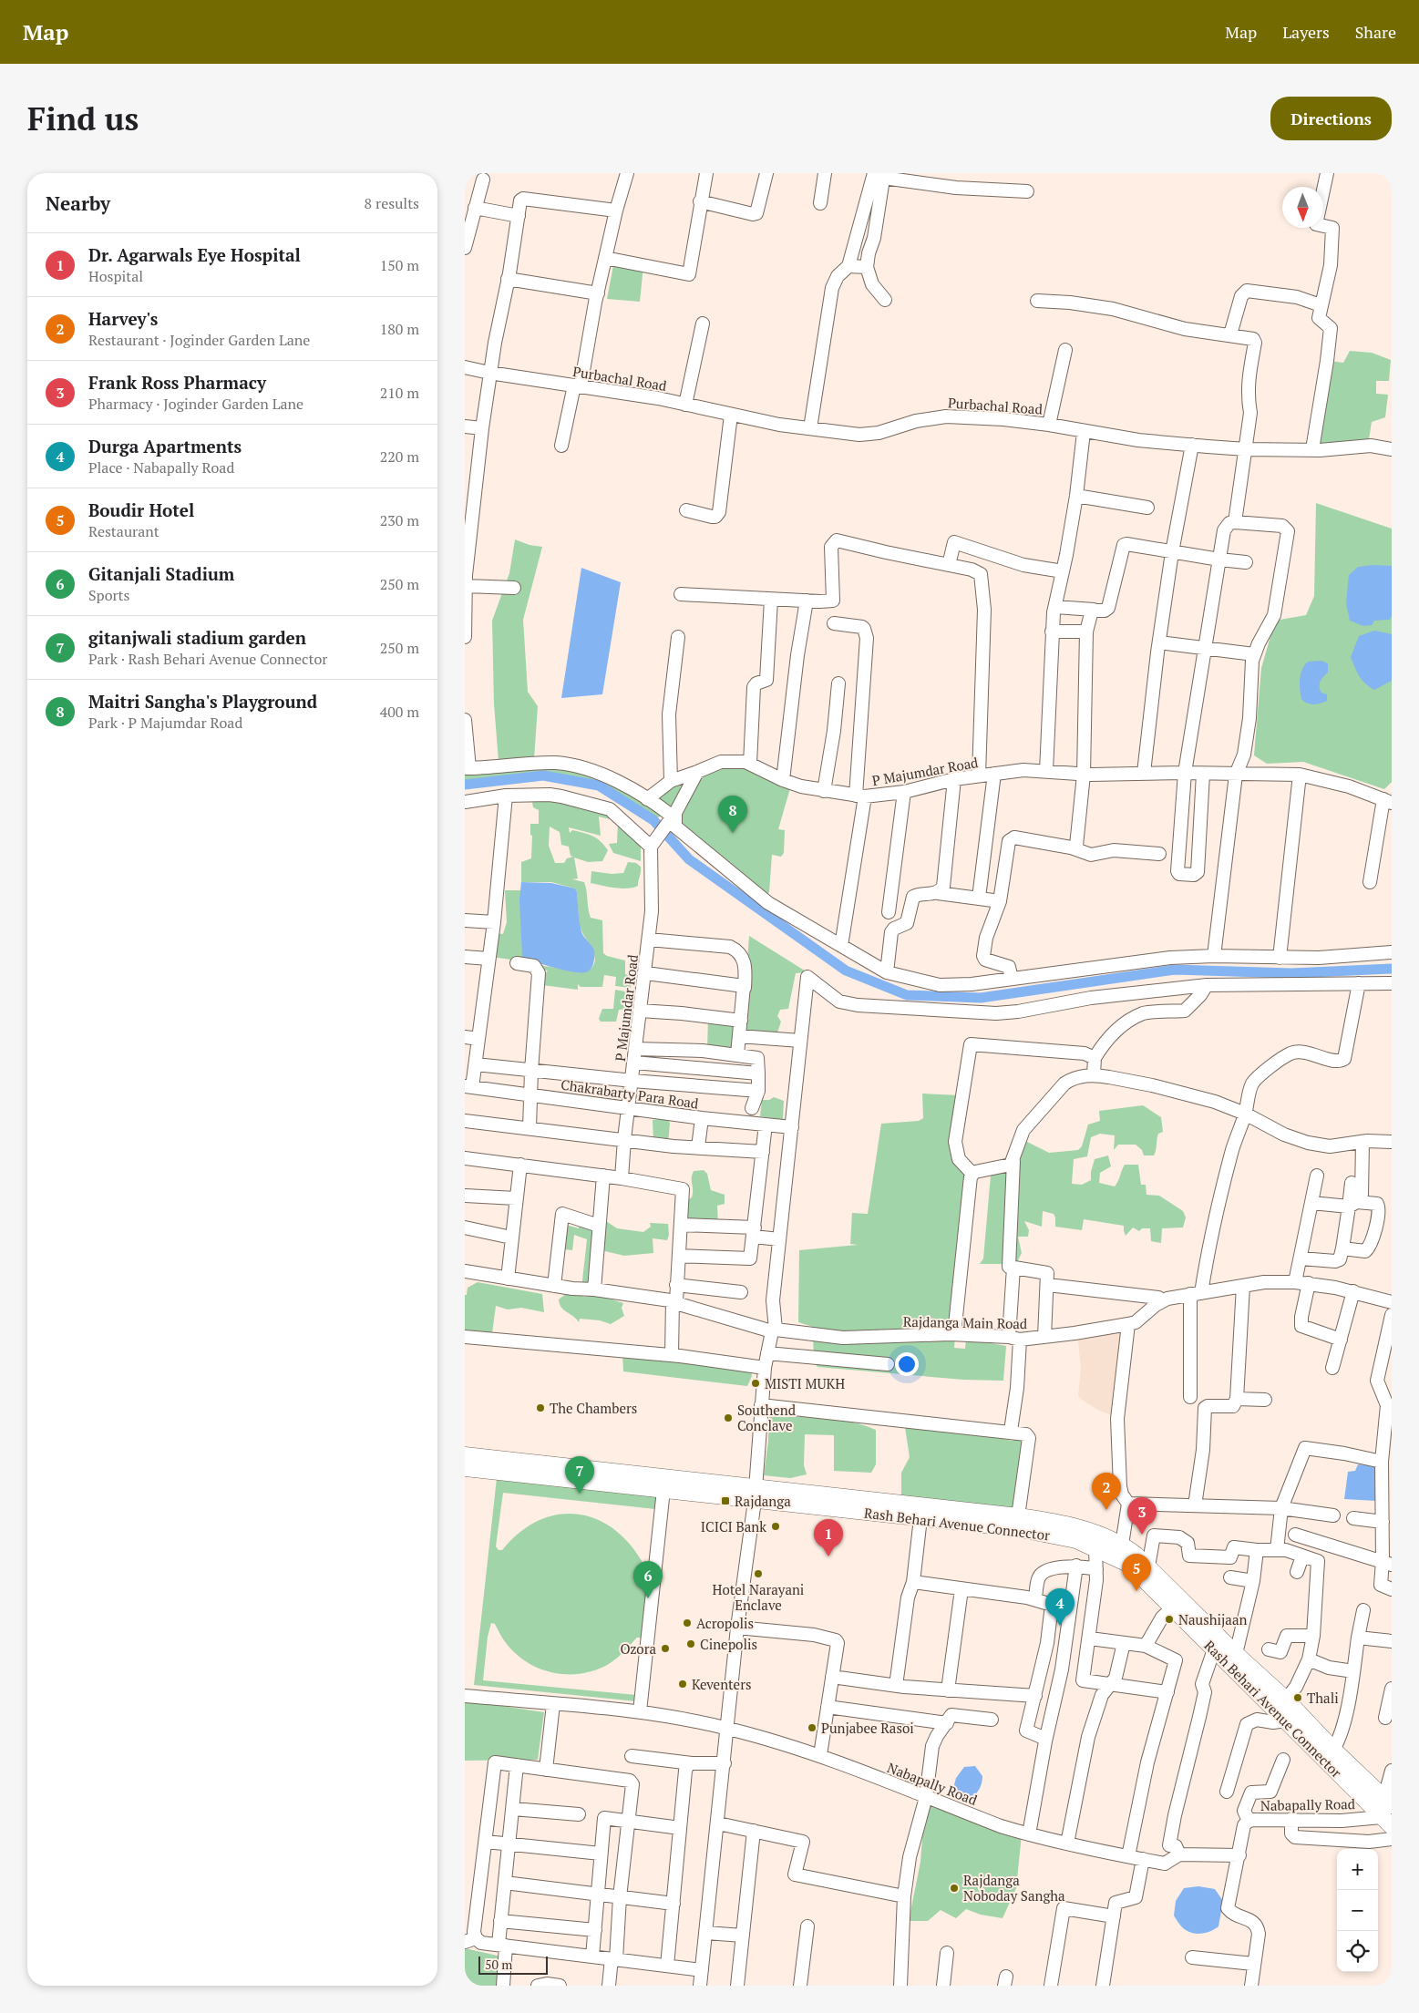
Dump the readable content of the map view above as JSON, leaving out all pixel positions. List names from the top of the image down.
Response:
{
  "streets": {
    "main road": ["Rash Behari Avenue Connector"],
    "street": [
      "Purbachal Road",
      "P Majumdar Road",
      "Chakrabarty Para Road",
      "Rajdanga Main Road",
      "Nabapally Road"
    ]
  },
  "crossings": [
    ["P Majumdar Road", "Chakrabarty Para Road"],
    ["Rash Behari Avenue Connector", "Nabapally Road"]
  ],
  "places": {
    "other": [
      "MISTI MUKH",
      "The Chambers",
      "Southend Conclave",
      "ICICI Bank",
      "Hotel Narayani Enclave",
      "Naushijaan",
      "Acropolis",
      "Cinepolis",
      "Ozora",
      "Keventers",
      "Thali",
      "Punjabee Rasoi",
      "Rajdanga Noboday Sangha"
    ],
    "transit": ["Rajdanga"]
  },
  "scale_bar": "50 m",
  "north": "bottom",
  "page": {
    "header": "Map",
    "nav": ["Map", "Layers", "Share"],
    "buttons": "Directions",
    "title": "Find us",
    "heading": ["Nearby", "8 results"],
    "list": [
      {
        "mark": "1",
        "name": "Dr. Agarwals Eye Hospital",
        "note": "Hospital",
        "value": "150 m"
      },
      {
        "mark": "2",
        "name": "Harvey's",
        "note": "Restaurant · Joginder Garden Lane",
        "value": "180 m"
      },
      {
        "mark": "3",
        "name": "Frank Ross Pharmacy",
        "note": "Pharmacy · Joginder Garden Lane",
        "value": "210 m"
      },
      {
        "mark": "4",
        "name": "Durga Apartments",
        "note": "Place · Nabapally Road",
        "value": "220 m"
      },
      {
        "mark": "5",
        "name": "Boudir Hotel",
        "note": "Restaurant",
        "value": "230 m"
      },
      {
        "mark": "6",
        "name": "Gitanjali Stadium",
        "note": "Sports",
        "value": "250 m"
      },
      {
        "mark": "7",
        "name": "gitanjwali stadium garden",
        "note": "Park · Rash Behari Avenue Connector",
        "value": "250 m"
      },
      {
        "mark": "8",
        "name": "Maitri Sangha's Playground",
        "note": "Park · P Majumdar Road",
        "value": "400 m"
      }
    ],
    "pins": [
      "8",
      "7",
      "2",
      "3",
      "1",
      "5",
      "6",
      "4"
    ],
    "map_buttons": ["+", "−"],
    "scale": "50 m"
  }
}
